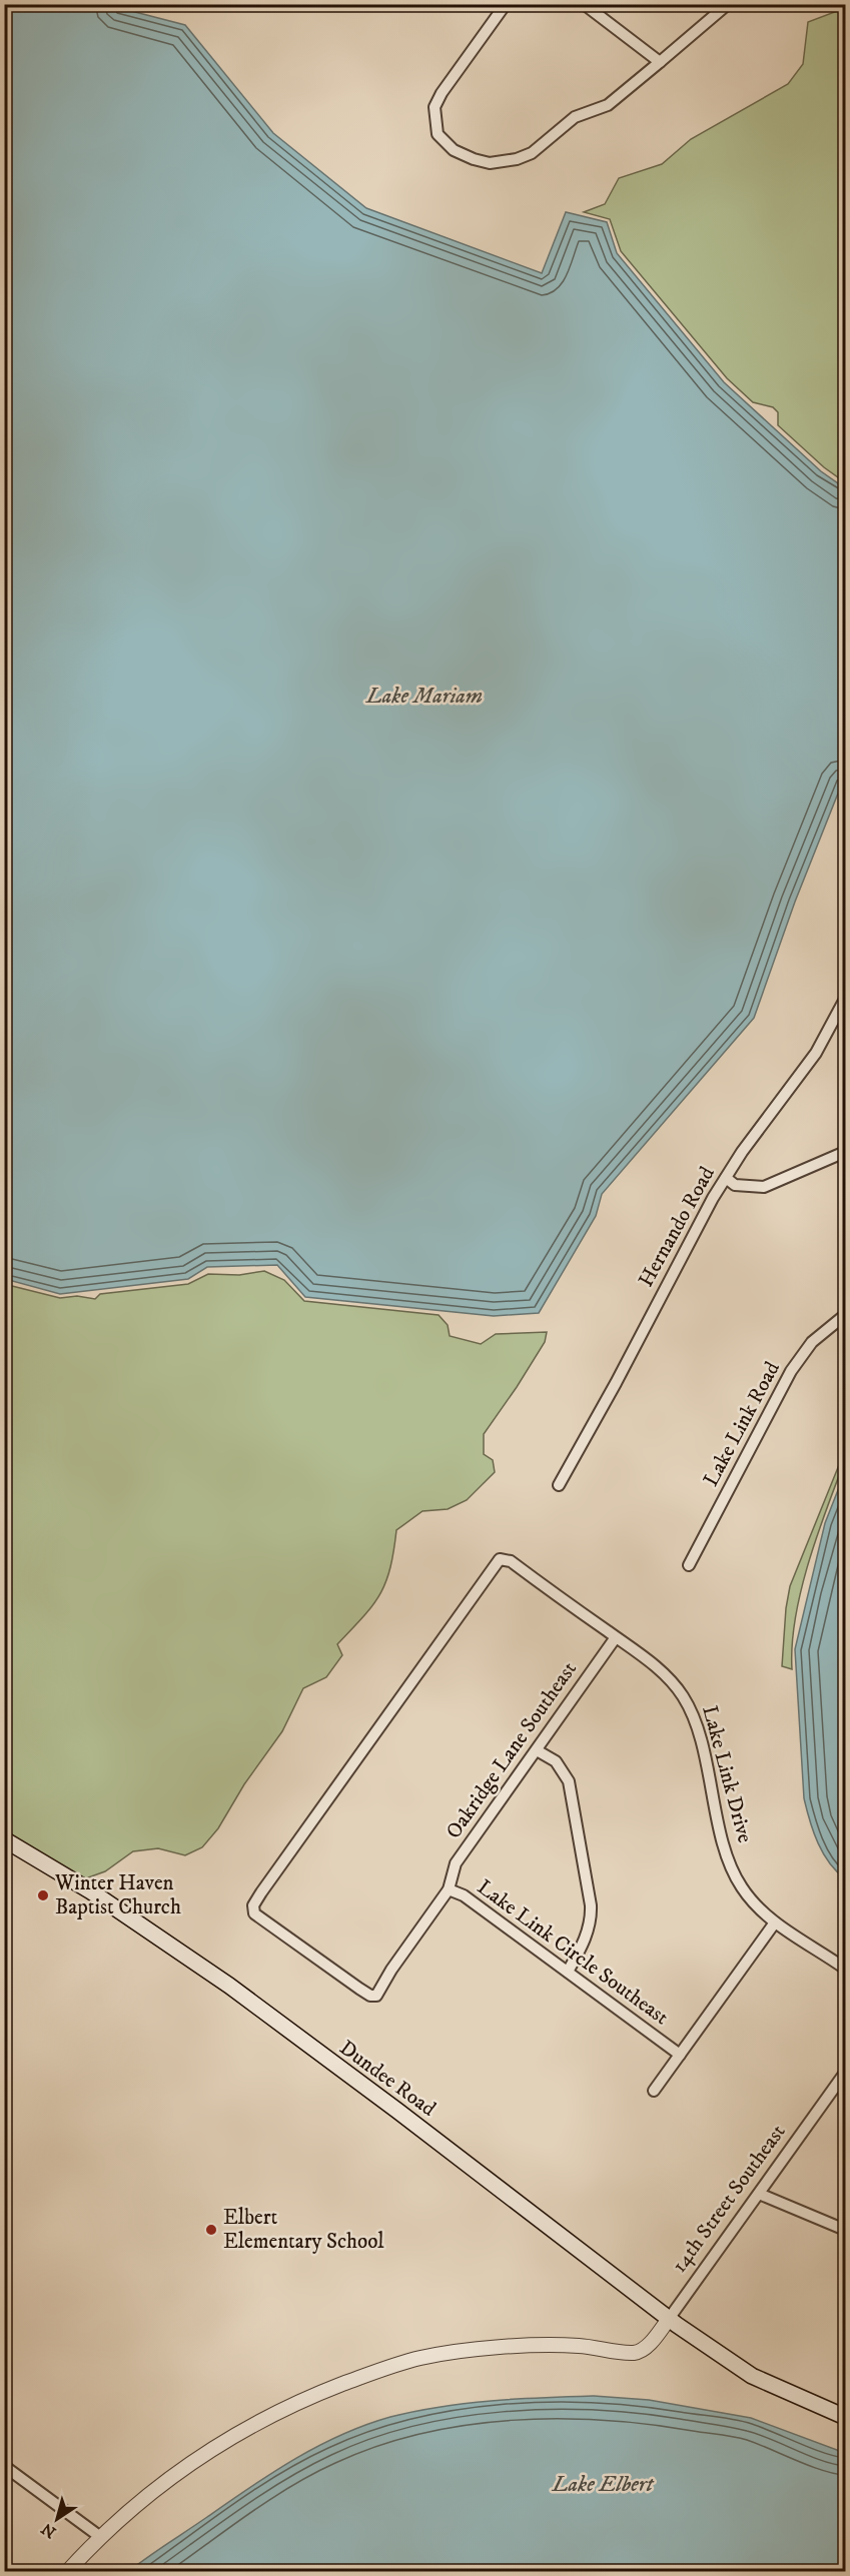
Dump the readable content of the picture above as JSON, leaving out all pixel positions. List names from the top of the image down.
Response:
{
  "streets": {
    "main road": ["Dundee Road"],
    "street": [
      "Hernando Road",
      "Lake Link Road",
      "Oakridge Lane Southeast",
      "Lake Link Drive",
      "Lake Link Circle Southeast",
      "14th Street Southeast"
    ]
  },
  "crossings": [
    ["Oakridge Lane Southeast", "Lake Link Drive"],
    ["Oakridge Lane Southeast", "Lake Link Circle Southeast"],
    ["Lake Link Drive", "Lake Link Circle Southeast"],
    ["Dundee Road", "14th Street Southeast"]
  ],
  "water": ["Lake Mariam", "Lake Elbert"],
  "places": ["Winter Haven Baptist Church", "Elbert Elementary School"],
  "north": "bottom left"
}
